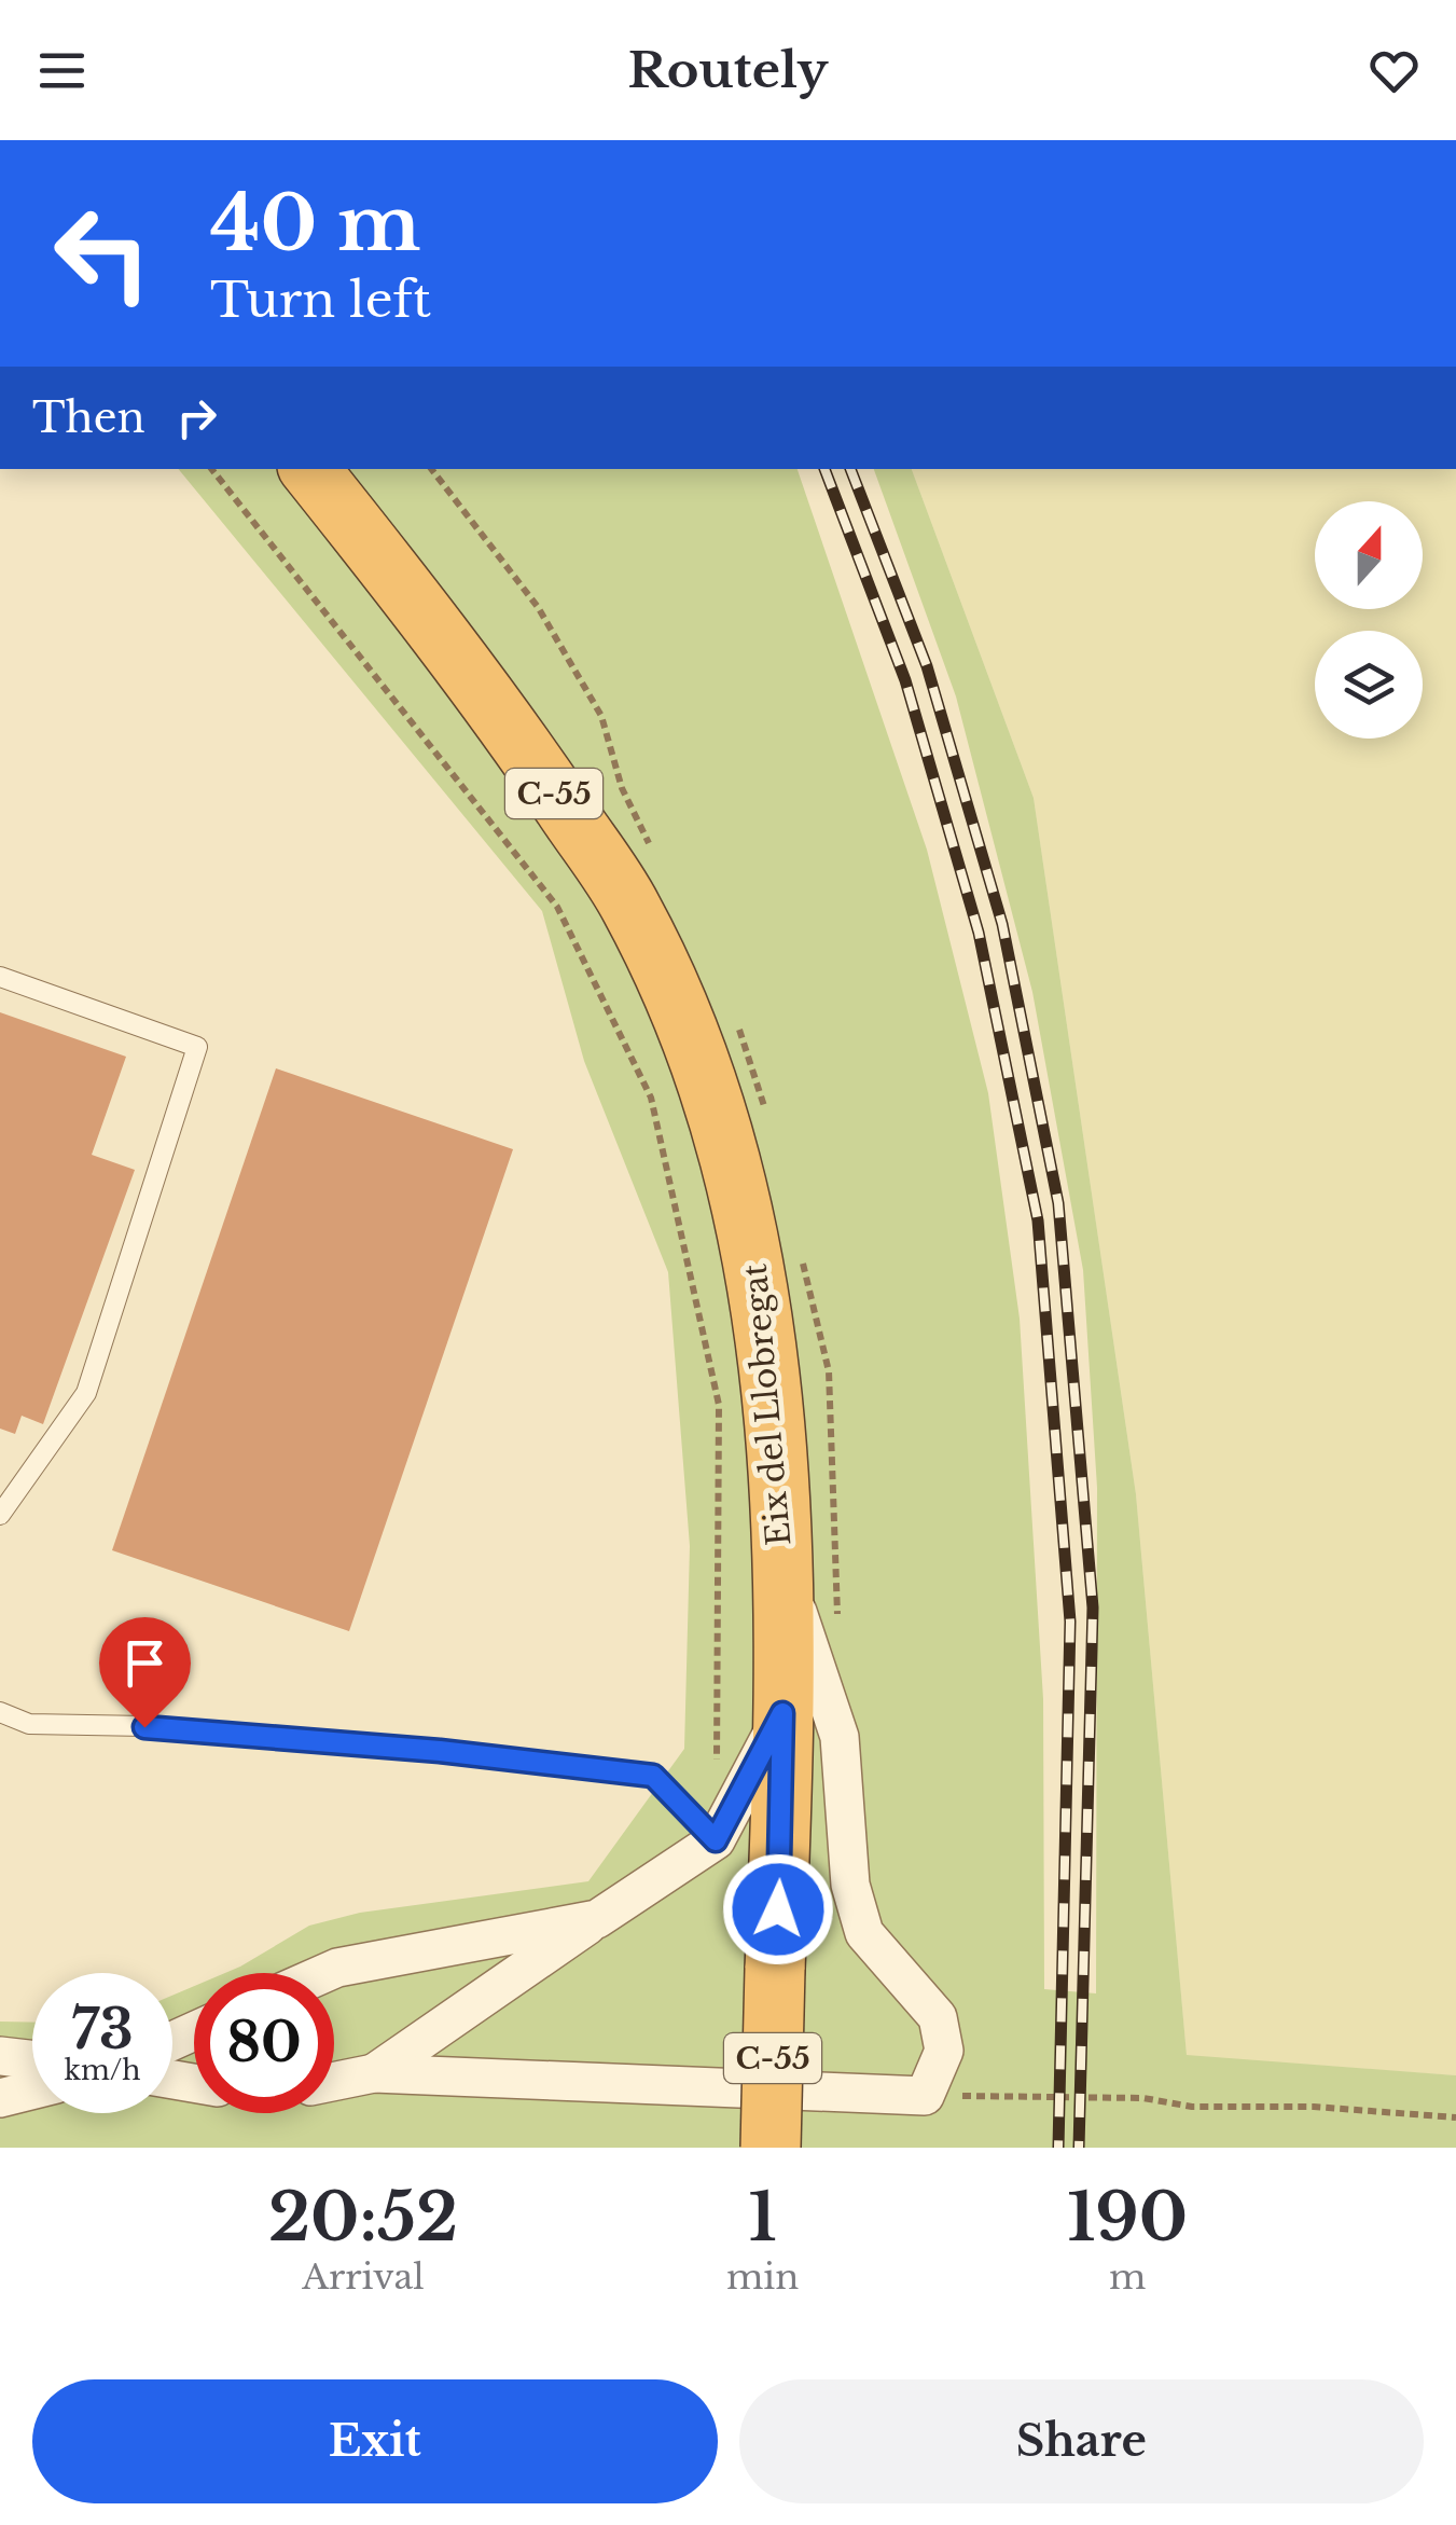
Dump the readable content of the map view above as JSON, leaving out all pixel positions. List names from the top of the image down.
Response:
{
  "streets": {
    "highway": ["C-55", "Eix del Llobregat"]
  },
  "north": "top",
  "page": {
    "header": "Routely",
    "turn": ["40 m", "Turn left"],
    "then": "Then",
    "speed": "73 km/h",
    "limit": "80",
    "eta": [
      "20:52",
      "Arrival",
      "1",
      "min",
      "190",
      "m"
    ],
    "buttons": ["Exit", "Share"]
  }
}
